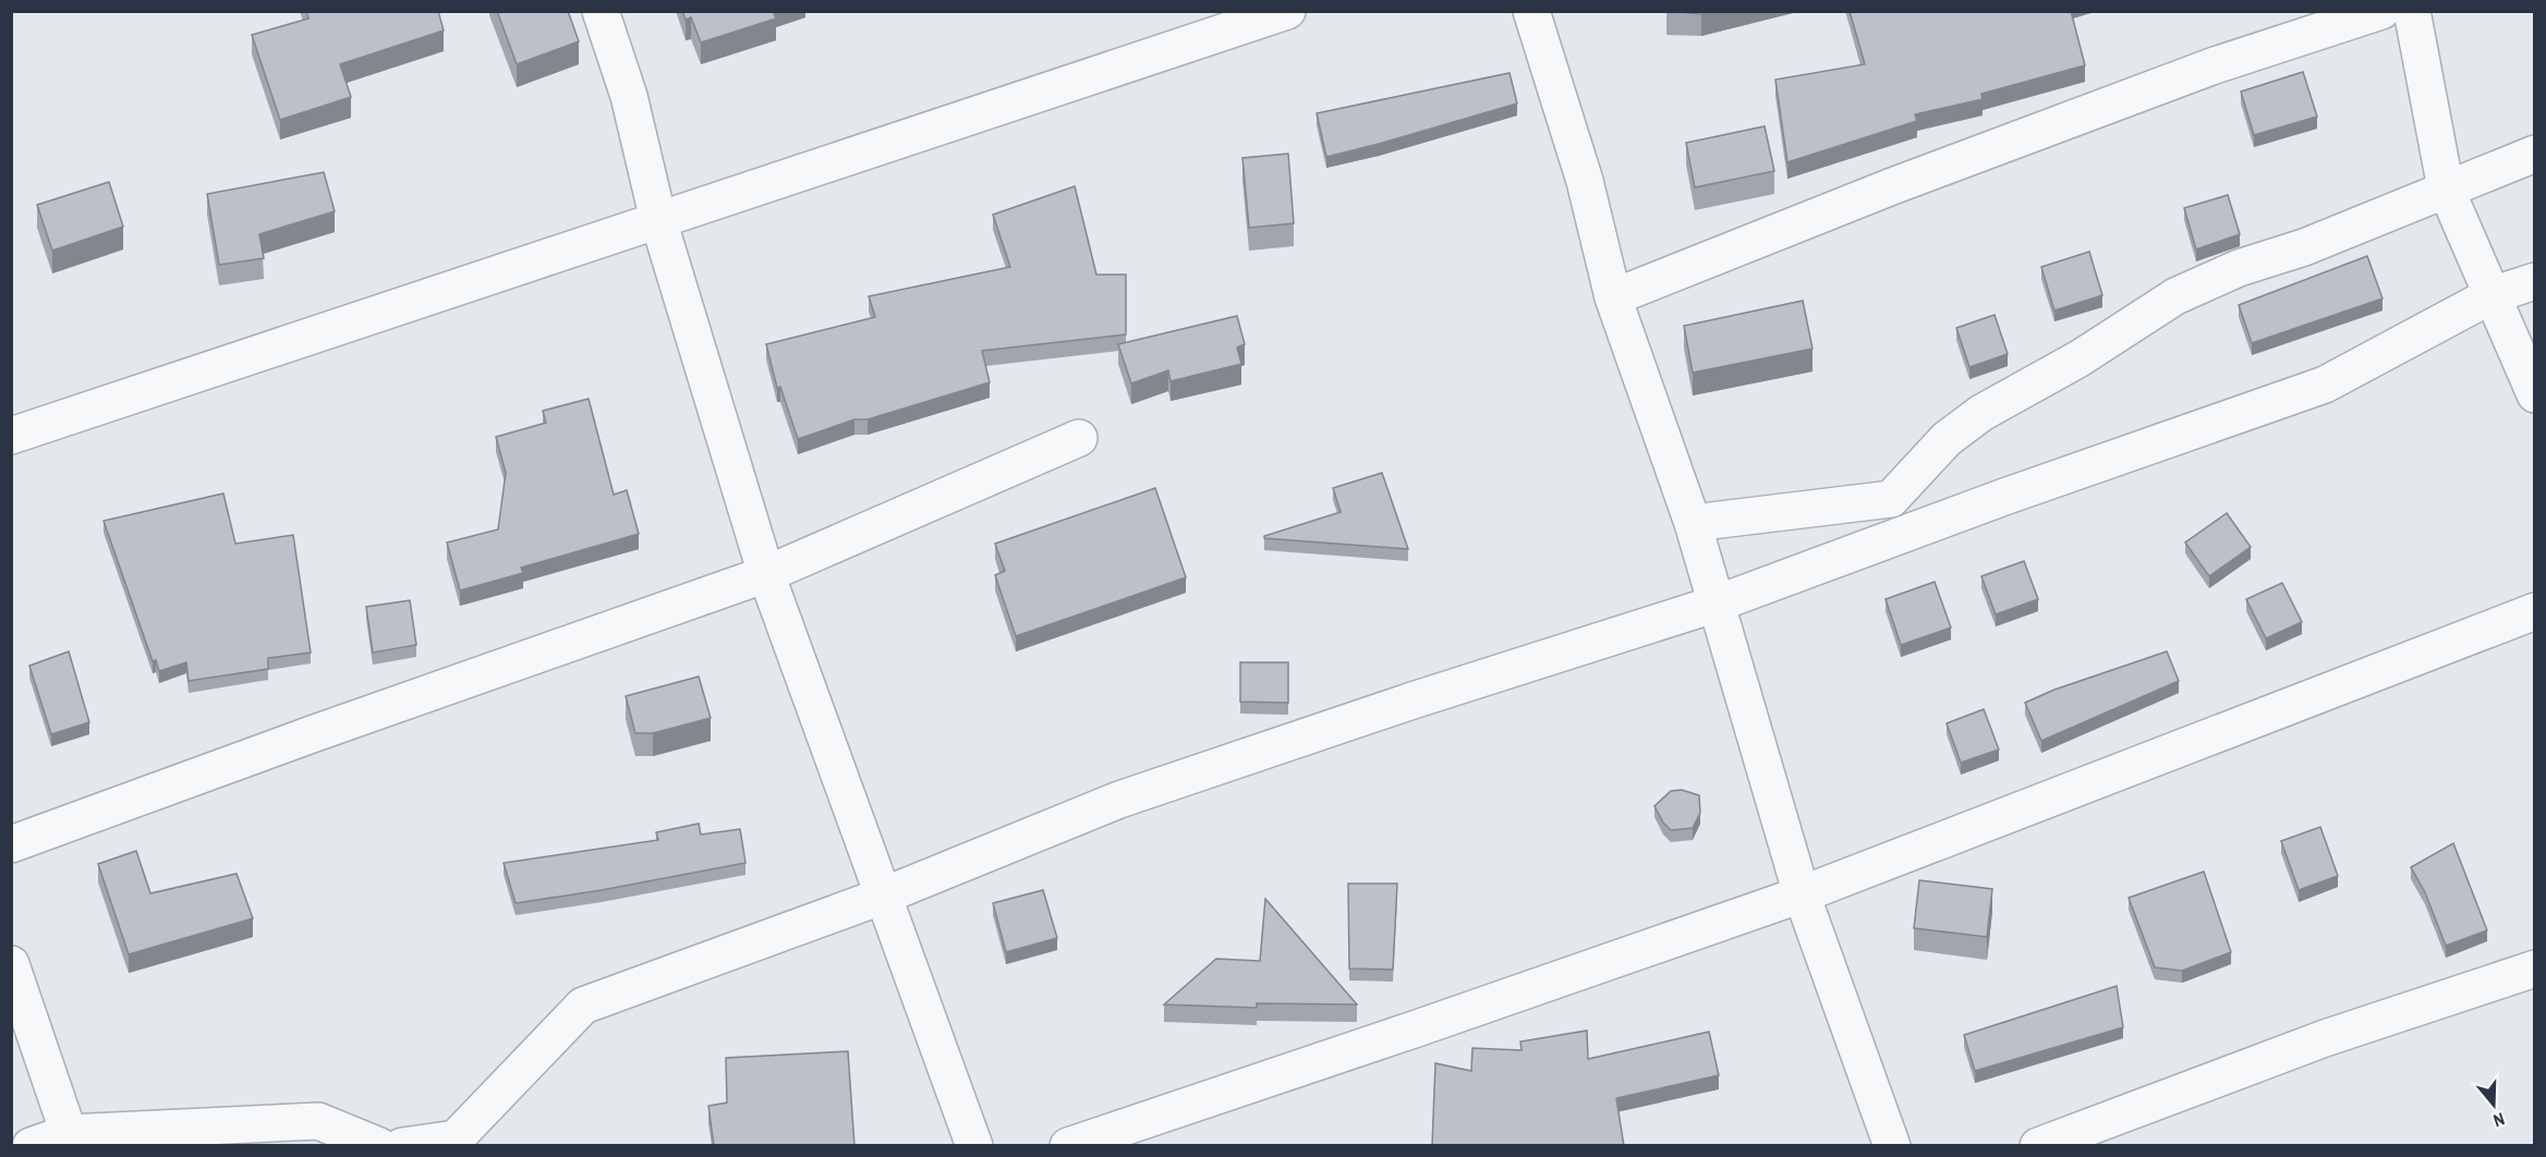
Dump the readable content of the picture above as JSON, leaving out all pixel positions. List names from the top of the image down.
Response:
{
  "north": "bottom"
}
